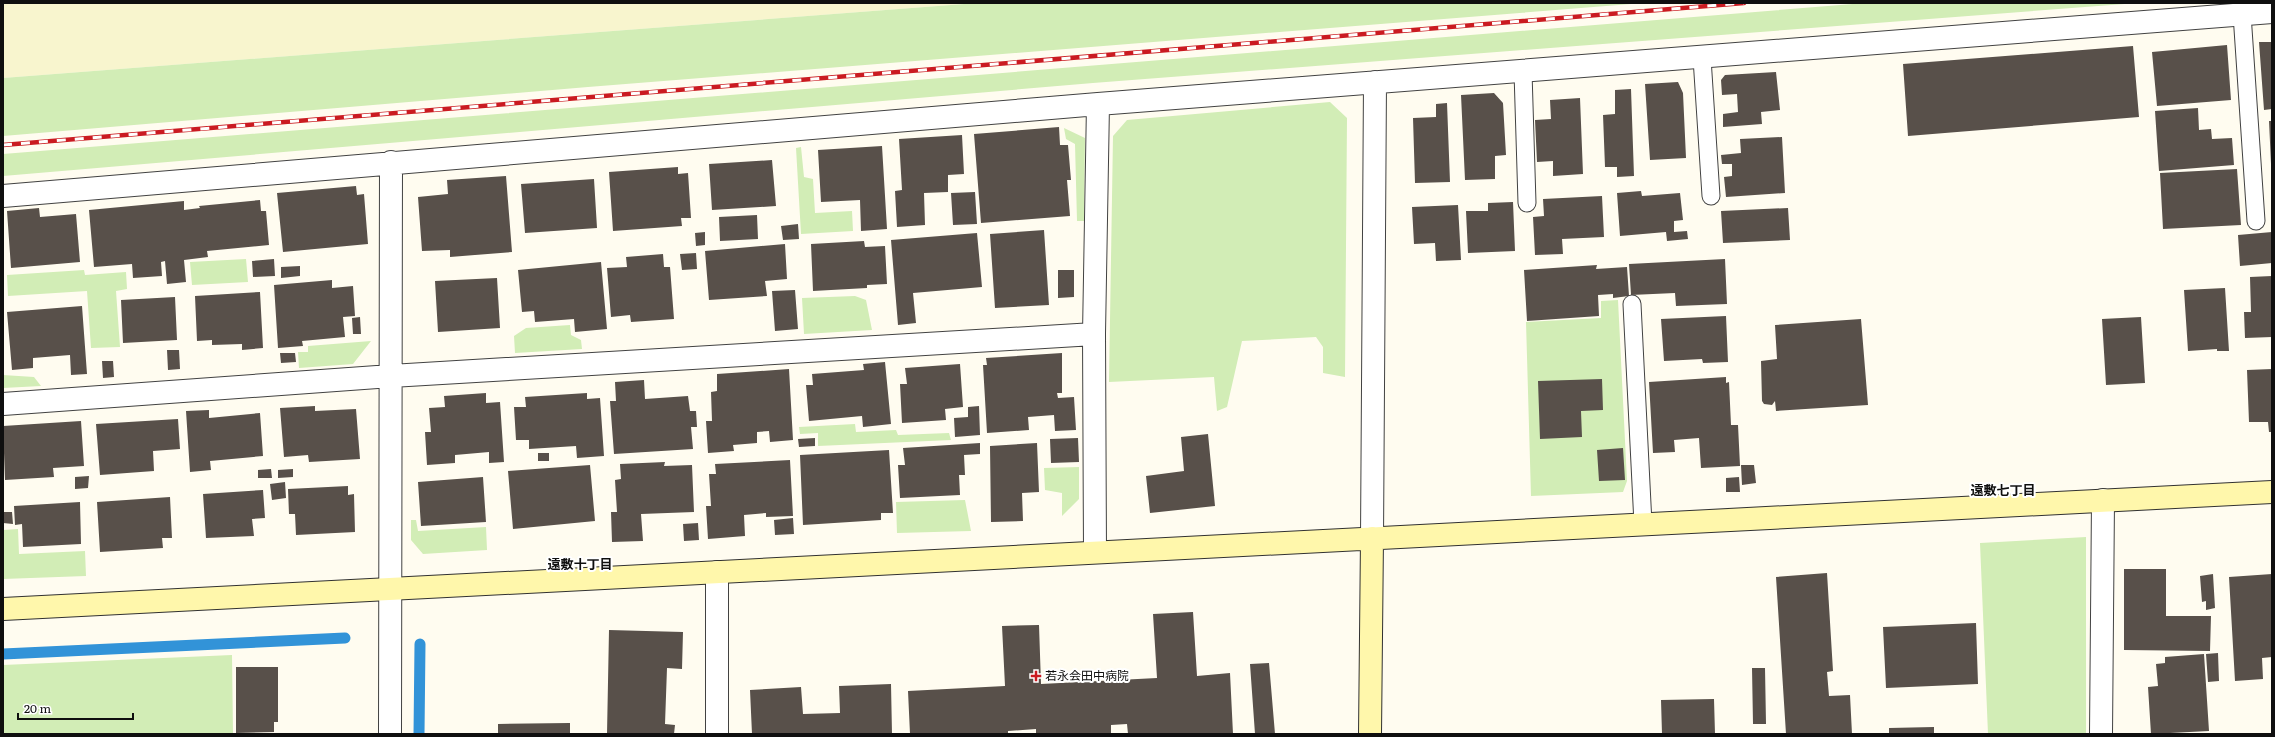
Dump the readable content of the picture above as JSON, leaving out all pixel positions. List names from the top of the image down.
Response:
{
  "districts": ["遠敷七丁目", "遠敷十丁目"],
  "places": {
    "health": ["若永会田中病院"]
  },
  "scale_bar": "20 m"
}
